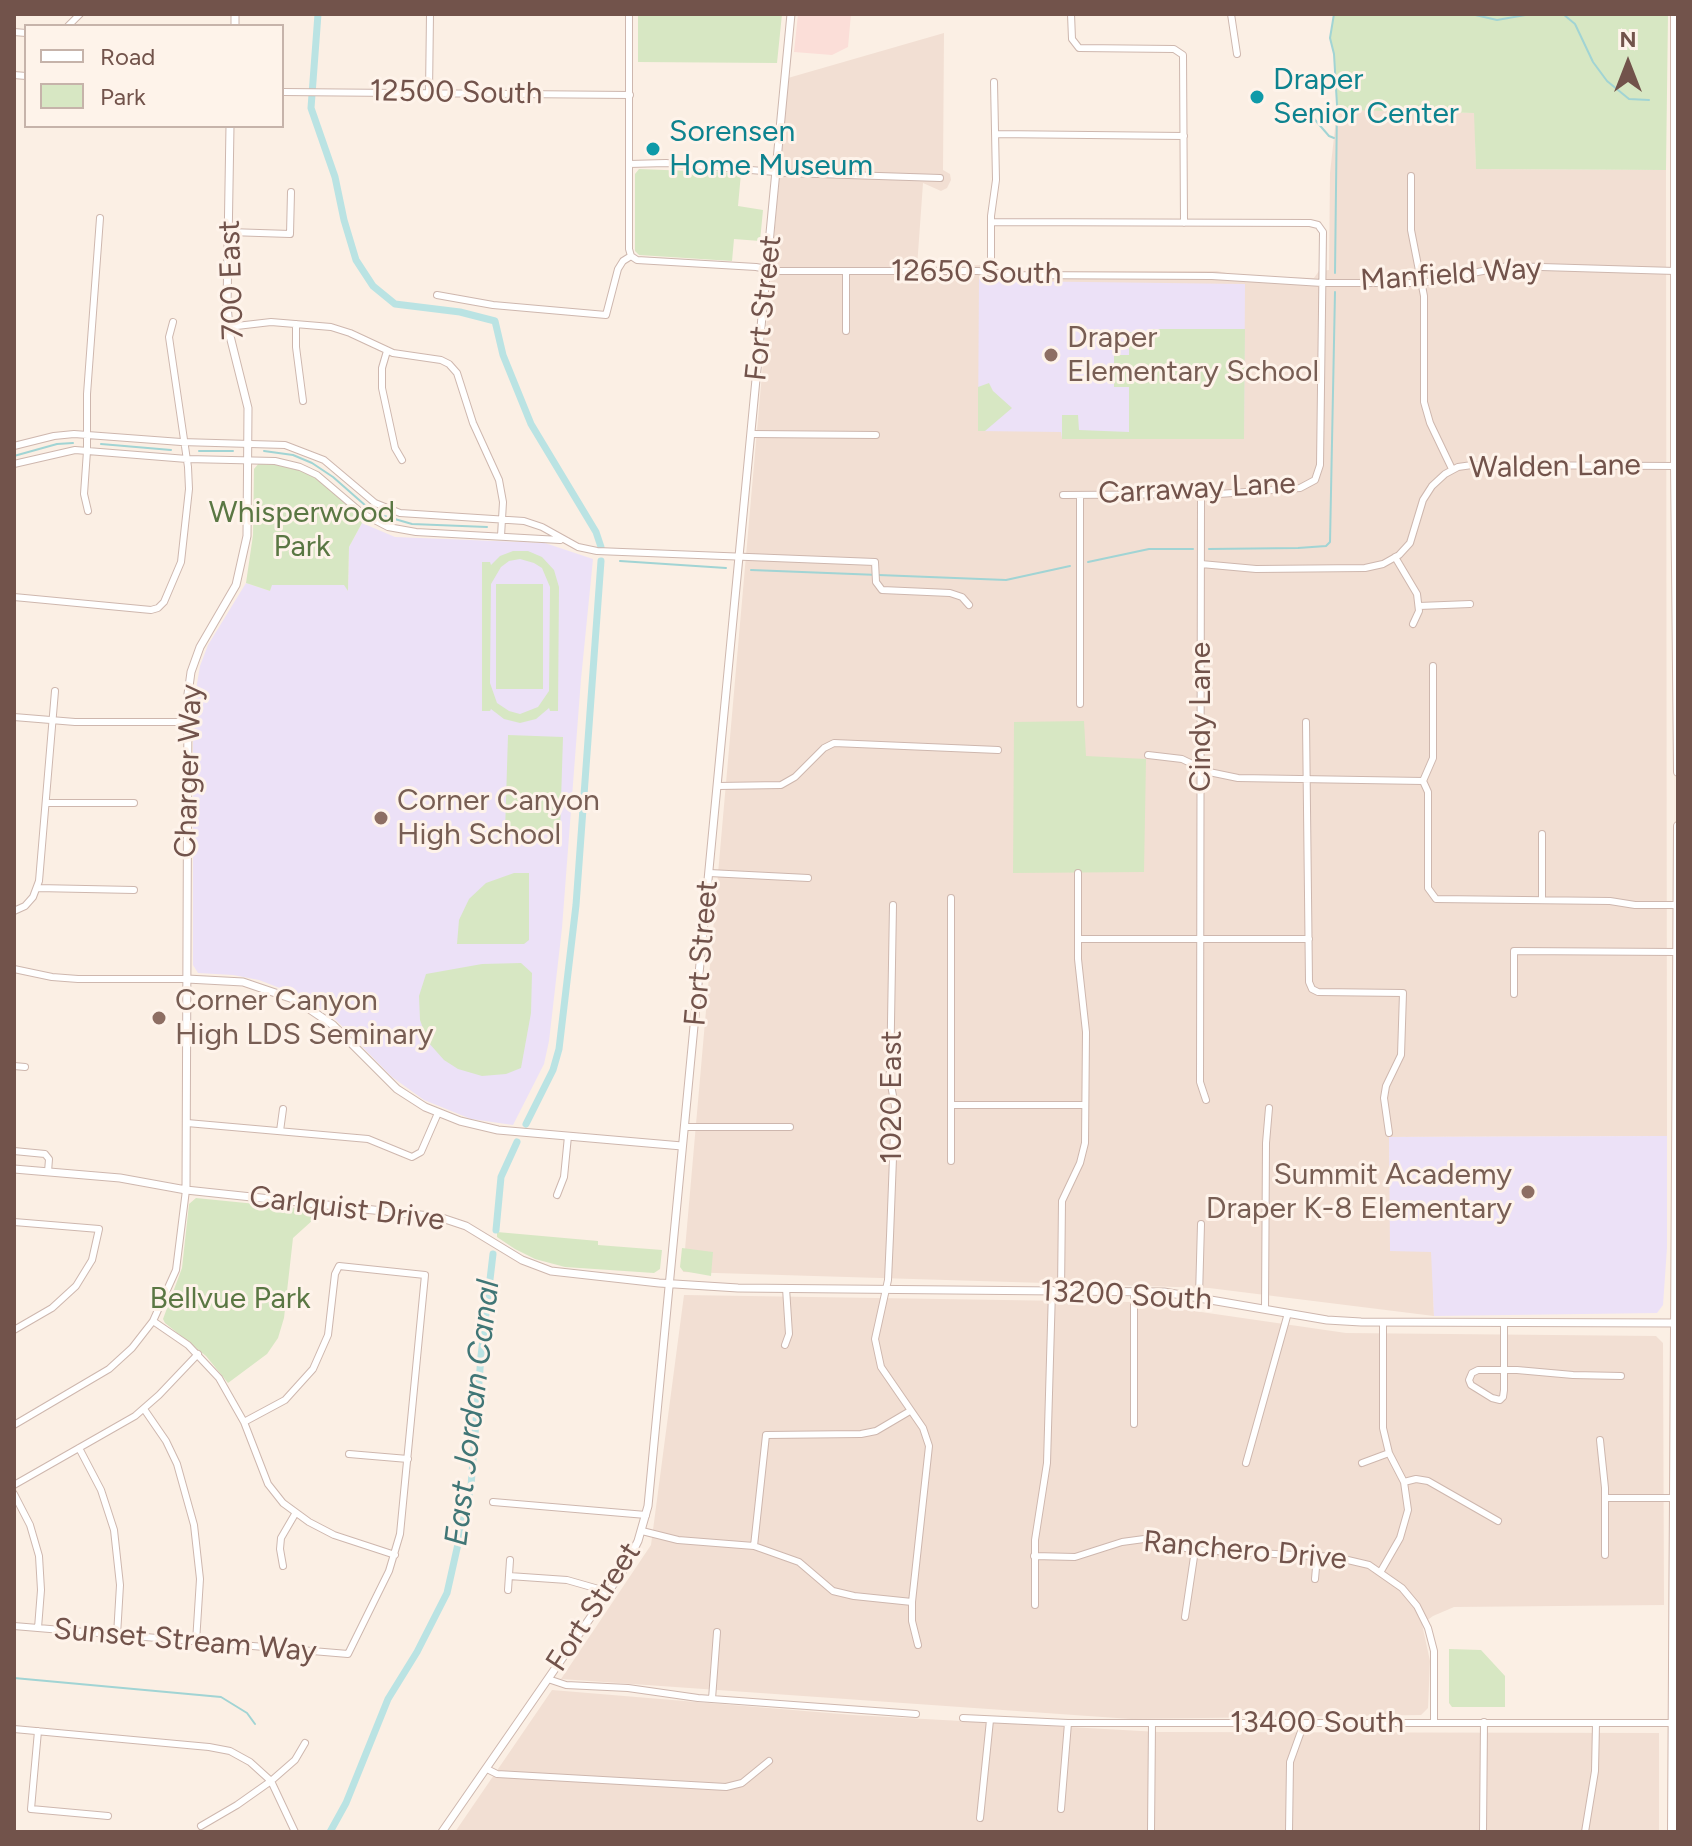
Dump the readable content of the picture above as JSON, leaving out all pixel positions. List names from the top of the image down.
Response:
{
  "streets": {
    "street": [
      "12500 South",
      "12650 South",
      "Manfield Way",
      "700 East",
      "Fort Street",
      "Walden Lane",
      "Carraway Lane",
      "Cindy Lane",
      "Charger Way",
      "1020 East",
      "Carlquist Drive",
      "13200 South",
      "Ranchero Drive",
      "Sunset Stream Way",
      "13400 South"
    ]
  },
  "crossings": [
    ["12650 South", "Manfield Way"],
    ["12650 South", "Fort Street"],
    ["12650 South", "Carraway Lane"],
    ["Manfield Way", "Carraway Lane"],
    ["700 East", "Charger Way"],
    ["Fort Street", "Carlquist Drive"],
    ["Fort Street", "13200 South"],
    ["Carraway Lane", "Cindy Lane"],
    ["1020 East", "13200 South"],
    ["Carlquist Drive", "13200 South"],
    ["Ranchero Drive", "13400 South"]
  ],
  "water": ["East Jordan Canal"],
  "parks": ["Whisperwood Park", "Bellvue Park"],
  "places": [
    "Draper Senior Center",
    "Sorensen Home Museum",
    "Draper Elementary School",
    "Corner Canyon High School",
    "Corner Canyon High LDS Seminary",
    "Summit Academy Draper K-8 Elementary"
  ],
  "legend": ["Road", "Park"],
  "north": "top"
}
